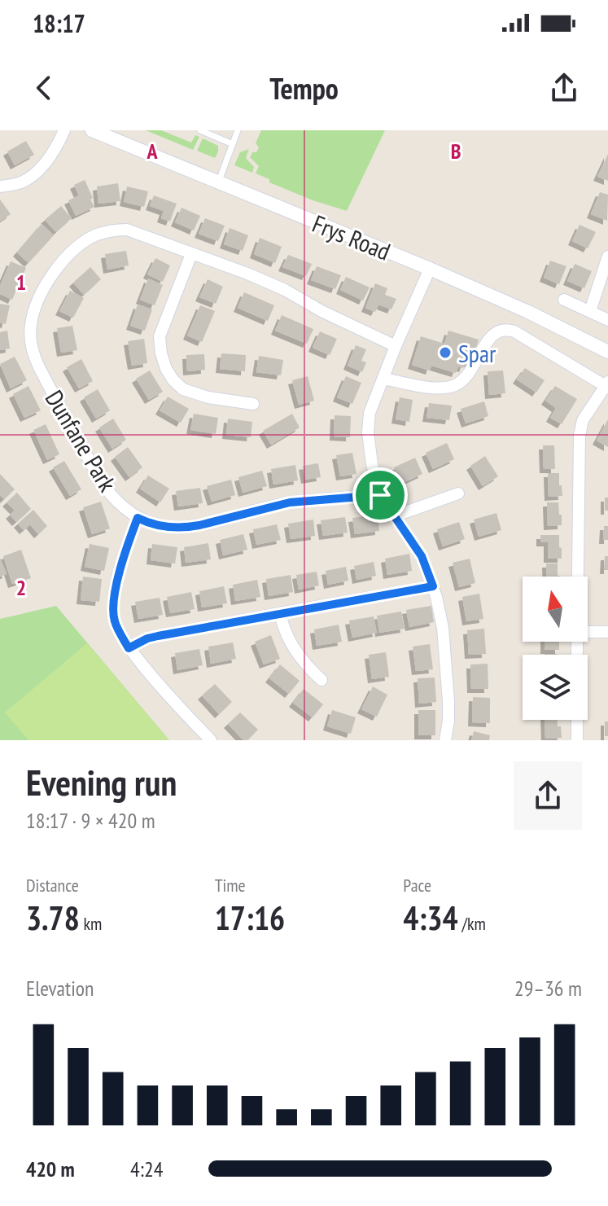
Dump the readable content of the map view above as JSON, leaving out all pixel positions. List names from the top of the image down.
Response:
{
  "streets": {
    "street": ["Frys Road", "Dunfane Park"]
  },
  "places": ["Spar"],
  "north": "top",
  "page": {
    "status": "18:17",
    "header": "Tempo",
    "heading": ["Evening run", "18:17 · 9 × 420 m"],
    "stats": [
      ["Distance", "3.78 km"],
      ["Time", "17:16"],
      ["Pace", "4:34 /km"]
    ],
    "chart": ["Elevation", "29–36 m"],
    "list": [
      {
        "name": "420 m",
        "note": "4:24"
      }
    ]
  },
  "grid": {
    "columns": ["A", "B"],
    "rows": ["1", "2"]
  }
}
